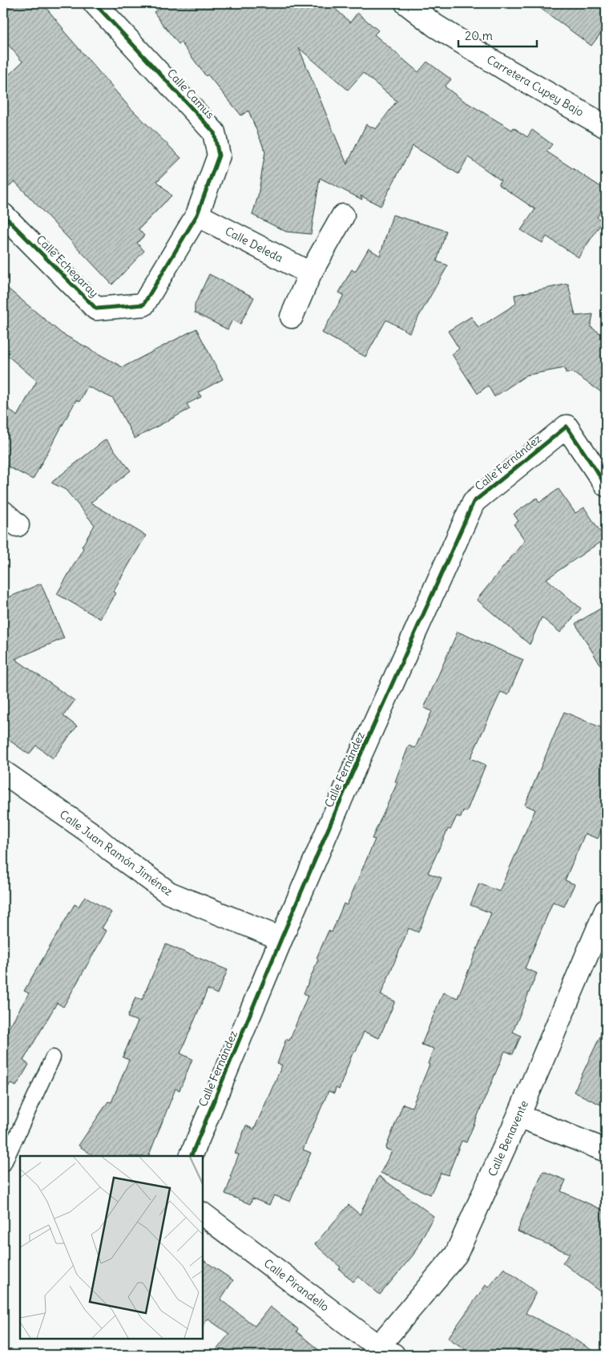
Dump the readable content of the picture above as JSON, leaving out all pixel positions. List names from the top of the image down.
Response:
{
  "streets": {
    "street": [
      "Carretera Cupey Bajo",
      "Calle Camus",
      "Calle Deleda",
      "Calle Echegaray",
      "Calle Fernández",
      "Calle Juan Ramón Jiménez",
      "Calle Benavente",
      "Calle Pirandello"
    ]
  },
  "crossings": [
    ["Calle Camus", "Calle Deleda"],
    ["Calle Camus", "Calle Echegaray"],
    ["Calle Deleda", "Calle Echegaray"],
    ["Calle Fernández", "Calle Juan Ramón Jiménez"],
    ["Calle Benavente", "Calle Pirandello"]
  ],
  "scale_bar": "20 m"
}
